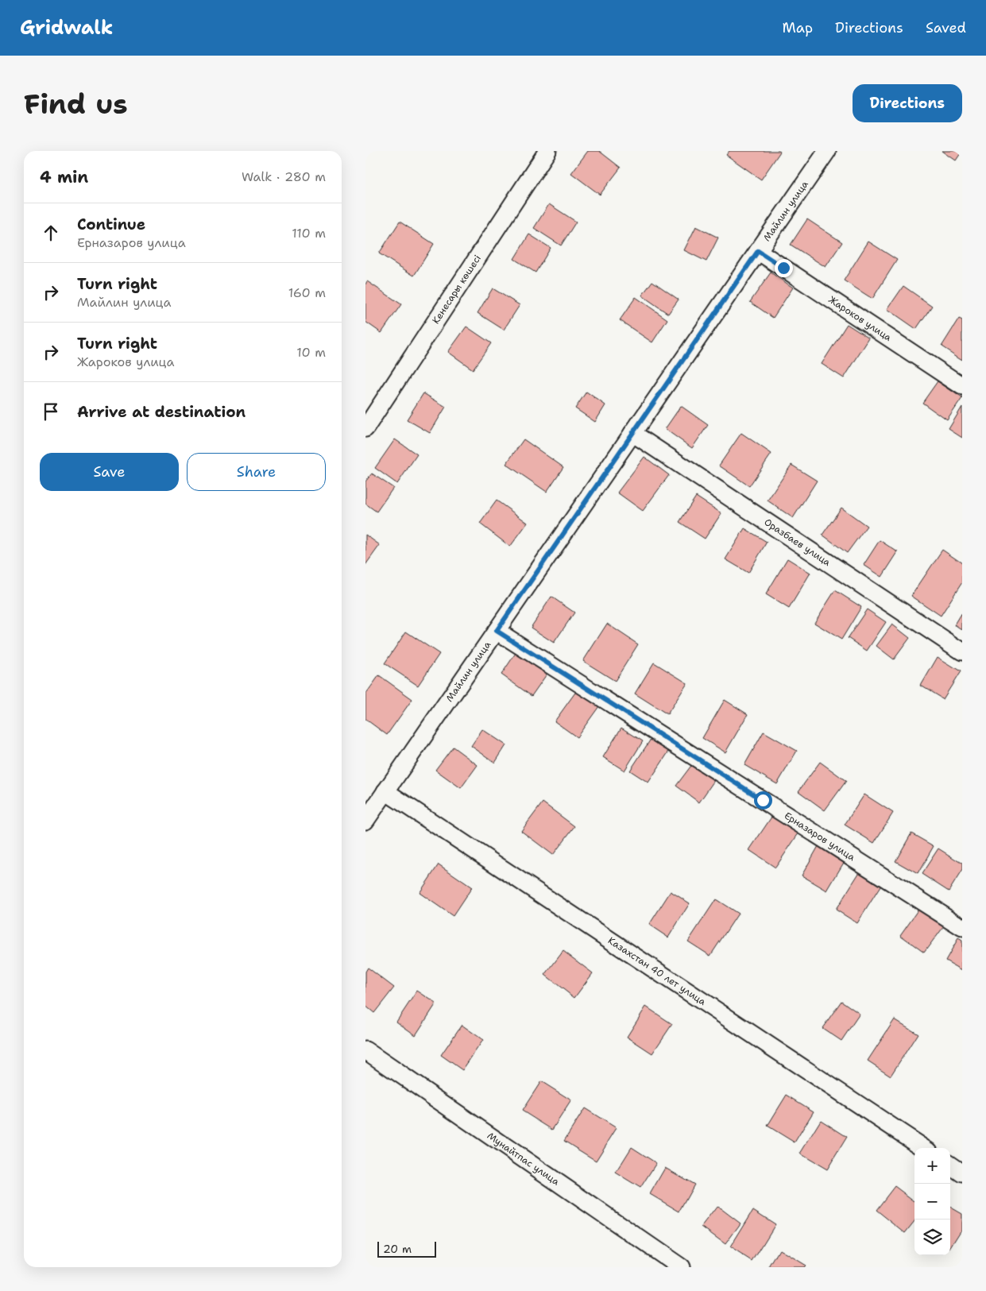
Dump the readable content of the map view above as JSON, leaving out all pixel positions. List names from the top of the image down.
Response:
{
  "streets": {
    "street": [
      "Майлин улица",
      "Кенесары көшесі",
      "Жароков улица",
      "Оразбаев улица",
      "Ерназаров улица",
      "Казахстан 40 лет улица",
      "Мунайтпас улица"
    ]
  },
  "crossings": [
    ["Майлин улица", "Жароков улица"],
    ["Майлин улица", "Оразбаев улица"],
    ["Майлин улица", "Ерназаров улица"],
    ["Майлин улица", "Казахстан 40 лет улица"]
  ],
  "scale_bar": "20 m",
  "page": {
    "header": "Gridwalk",
    "nav": ["Map", "Directions", "Saved"],
    "buttons": [
      "Directions",
      ["Save", "Share"]
    ],
    "title": "Find us",
    "heading": ["4 min", "Walk · 280 m"],
    "list": [
      ["Continue", "Ерназаров улица", "110 m"],
      ["Turn right", "Майлин улица", "160 m"],
      ["Turn right", "Жароков улица", "10 m"],
      "Arrive at destination"
    ],
    "map_buttons": ["+", "−"],
    "scale": "20 m"
  }
}
